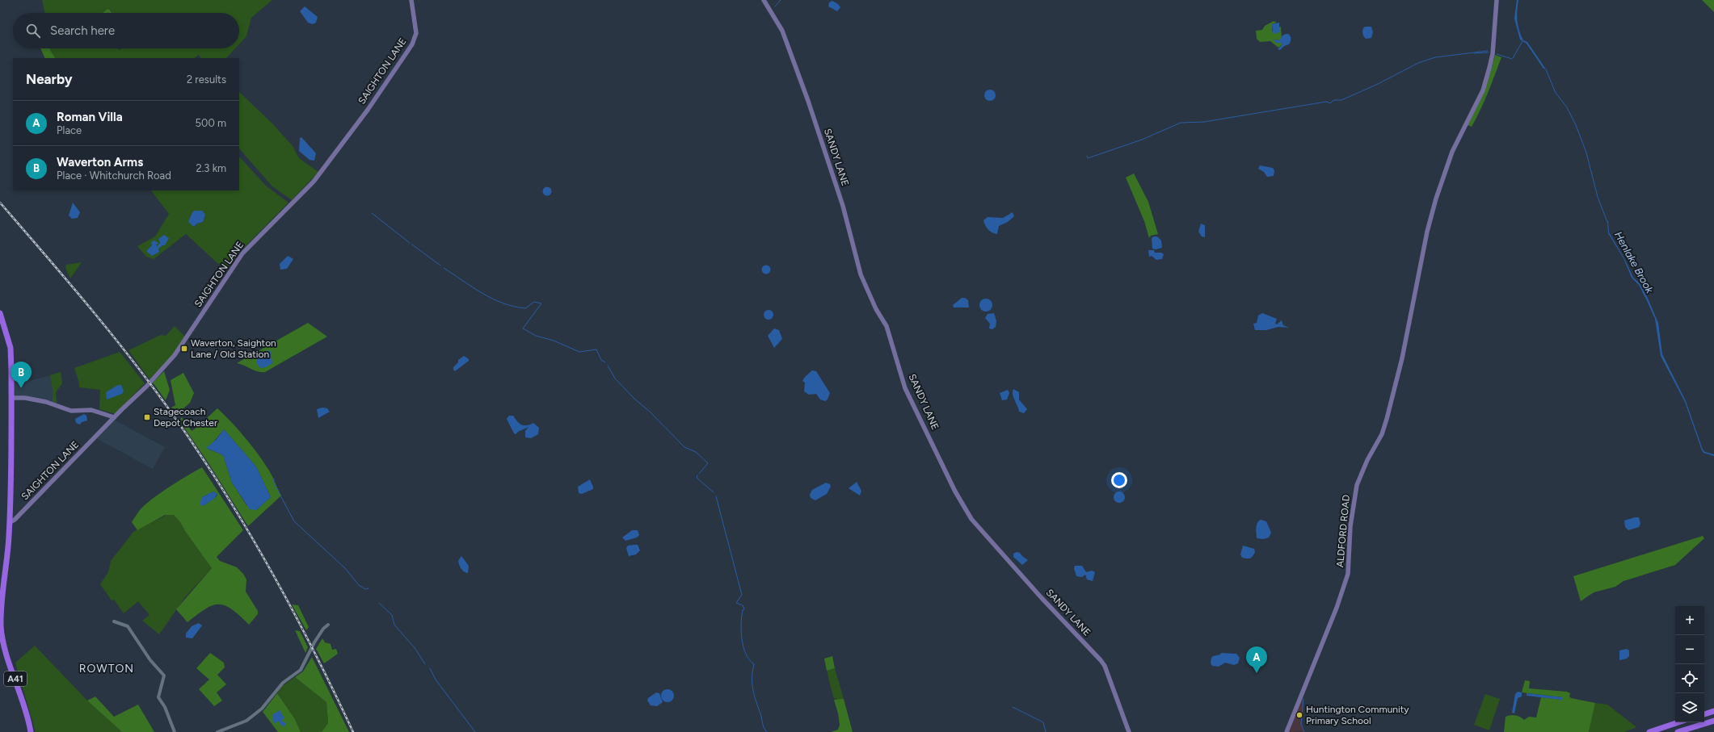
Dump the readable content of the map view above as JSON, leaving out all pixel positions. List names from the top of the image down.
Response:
{
  "streets": {
    "highway": ["A41"],
    "street": ["SAIGHTON LANE", "SANDY LANE", "ALDFORD ROAD"]
  },
  "crossings": [
    ["SAIGHTON LANE", "A41"]
  ],
  "districts": ["ROWTON"],
  "water": ["Henlake Brook"],
  "places": {
    "transit": ["Waverton, Saighton Lane / Old Station", "Stagecoach Depot Chester"],
    "other": ["Huntington Community Primary School"]
  },
  "page": {
    "search": "Search here",
    "heading": ["Nearby", "2 results"],
    "list": [
      {
        "mark": "A",
        "name": "Roman Villa",
        "note": "Place",
        "value": "500 m"
      },
      {
        "mark": "B",
        "name": "Waverton Arms",
        "note": "Place · Whitchurch Road",
        "value": "2.3 km"
      }
    ],
    "pins": ["B", "A"],
    "map_buttons": ["+", "−"]
  }
}
